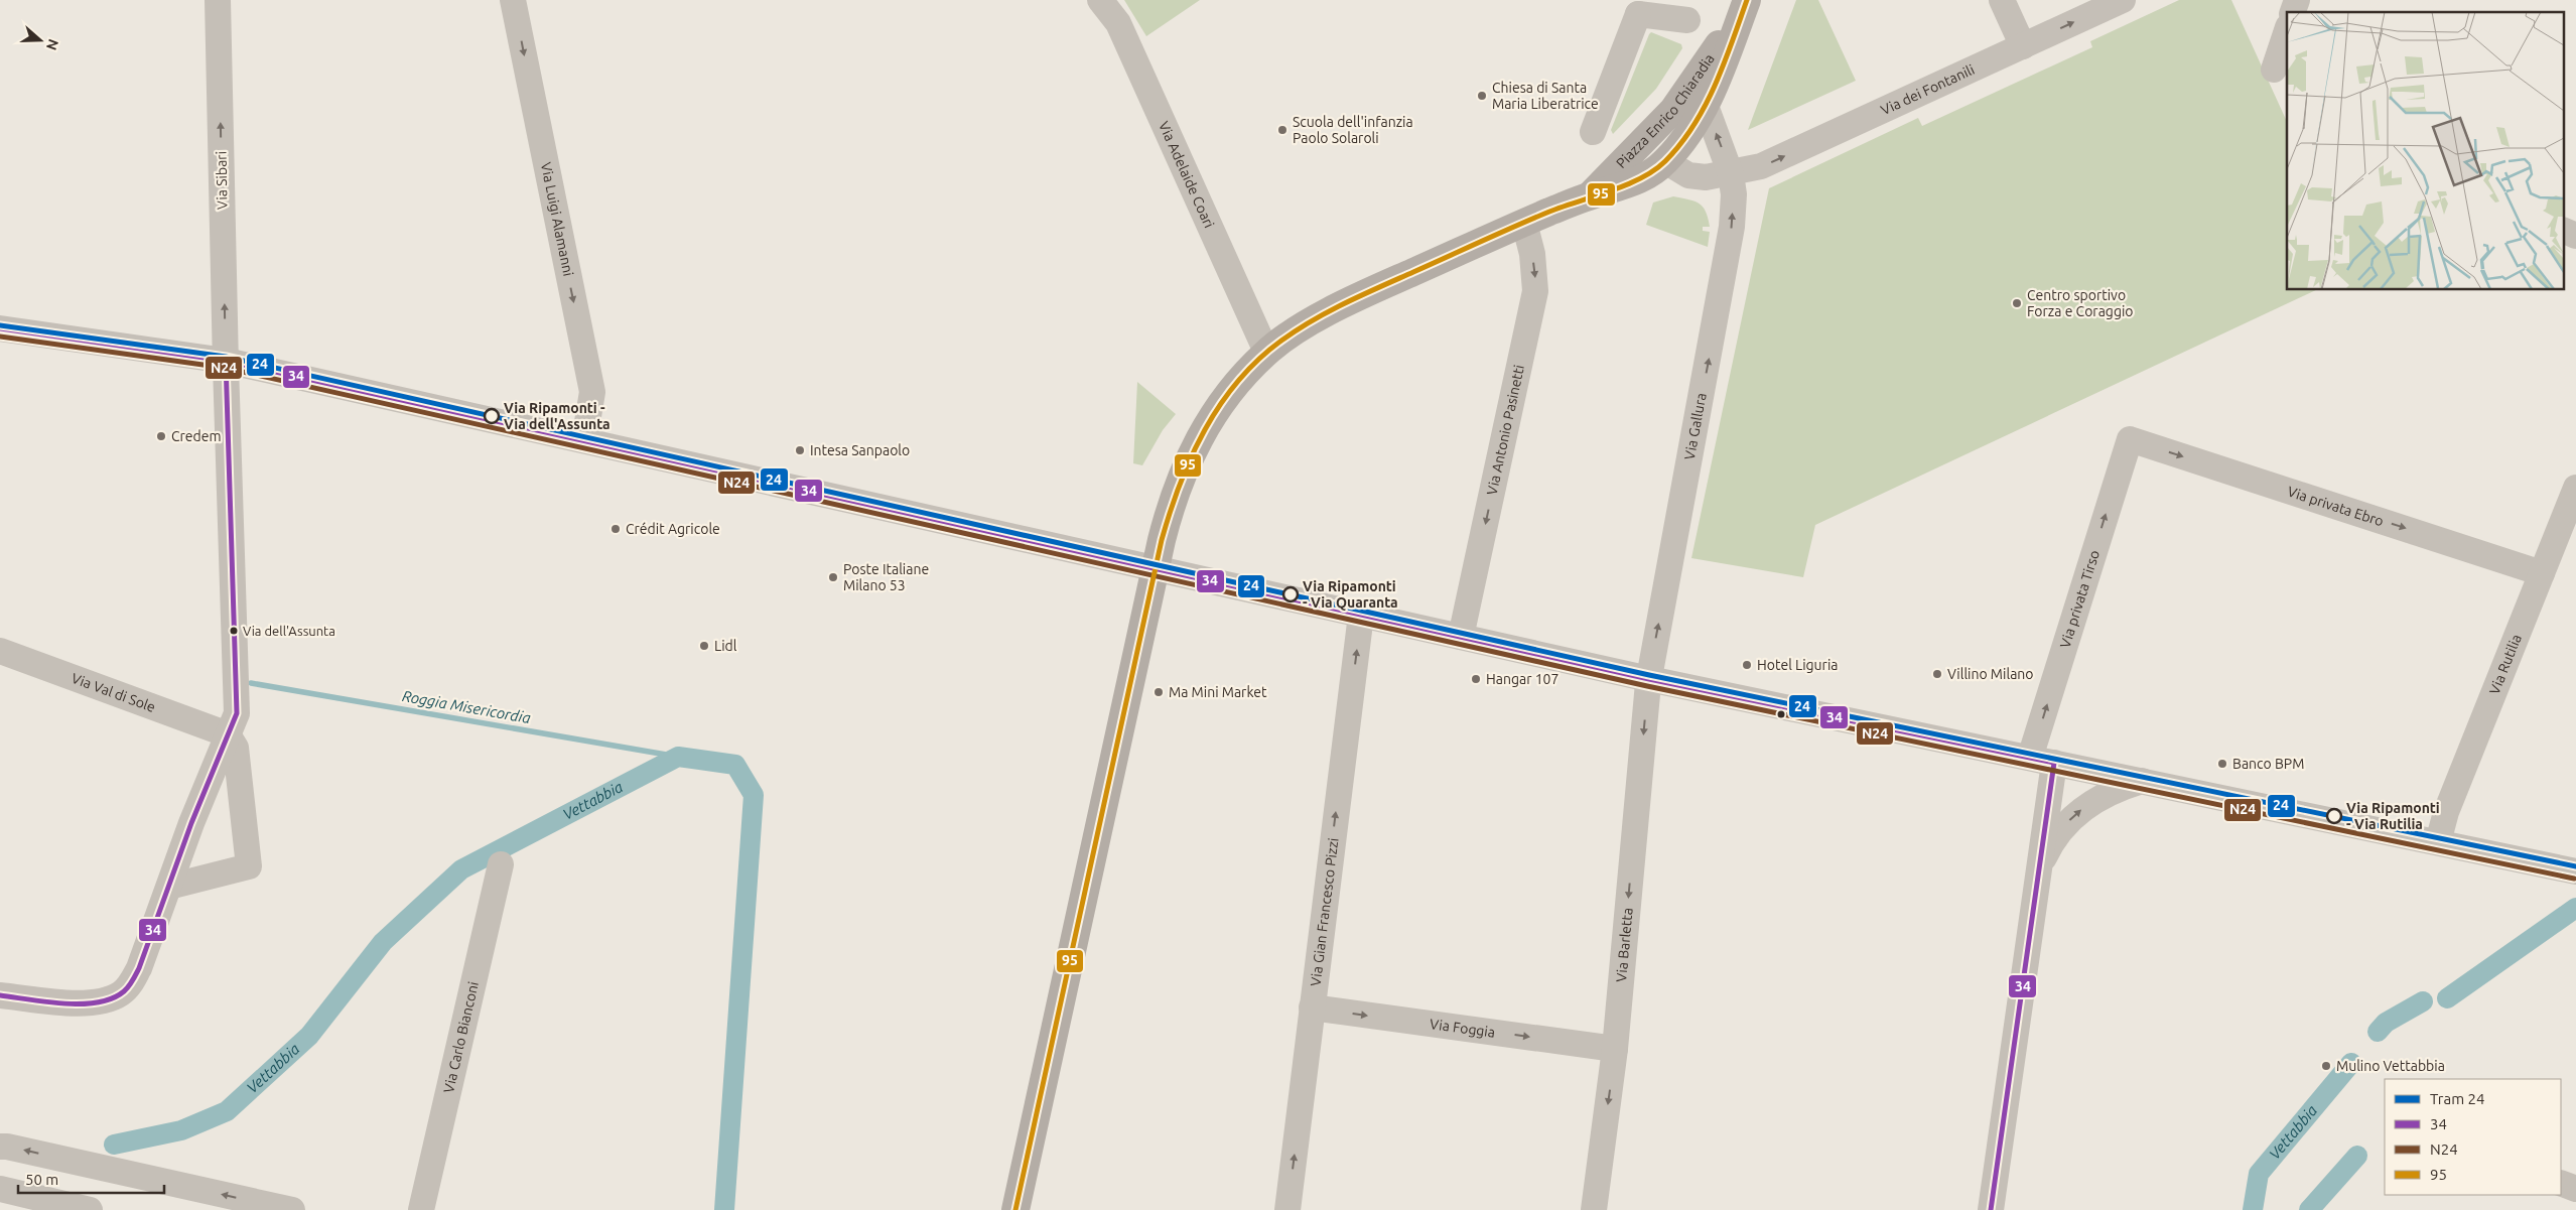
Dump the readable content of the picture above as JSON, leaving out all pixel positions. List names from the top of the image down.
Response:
{
  "streets": {
    "main road": ["Piazza Enrico Chiaradia"],
    "street": [
      "Via dei Fontanili",
      "Via Adelaide Coari",
      "Via Sibari",
      "Via Luigi Alamanni",
      "Via Gallura",
      "Via Antonio Pasinetti",
      "Via privata Ebro",
      "Via privata Tirso",
      "Via Rutilia",
      "Via Val di Sole",
      "Via Gian Francesco Pizzi",
      "Via Barletta",
      "Via Foggia",
      "Via Carlo Bianconi"
    ]
  },
  "crossings": [
    ["Via dei Fontanili", "Piazza Enrico Chiaradia"],
    ["Via dei Fontanili", "Via Gallura"],
    ["Piazza Enrico Chiaradia", "Via Gallura"],
    ["Via Gallura", "Via Barletta"],
    ["Via privata Ebro", "Via privata Tirso"],
    ["Via privata Ebro", "Via Rutilia"],
    ["Via Gian Francesco Pizzi", "Via Foggia"],
    ["Via Barletta", "Via Foggia"]
  ],
  "one_way": [
    "Via dei Fontanili",
    "Via Sibari",
    "Via Luigi Alamanni",
    "Via Gallura",
    "Via Antonio Pasinetti",
    "Via privata Ebro",
    "Via privata Tirso",
    "Via Gian Francesco Pizzi",
    "Via Barletta",
    "Via Foggia"
  ],
  "water": ["Roggia Misericordia", "Vettabbia"],
  "places": [
    "Chiesa di Santa Maria Liberatrice",
    "Scuola dell'infanzia Paolo Solaroli",
    "Centro sportivo Forza e Coraggio",
    "Via Ripamonti - Via dell'Assunta",
    "Credem",
    "Intesa Sanpaolo",
    "Crédit Agricole",
    "Poste Italiane Milano 53",
    "Via Ripamonti - Via Quaranta",
    "Via dell'Assunta",
    "Lidl",
    "Hotel Liguria",
    "Villino Milano",
    "Hangar 107",
    "Ma Mini Market",
    "Banco BPM",
    "Via Ripamonti - Via Rutilia",
    "Mulino Vettabbia"
  ],
  "lines": [
    "transit line 95",
    "tram line 24",
    "transit line 34",
    "transit line N24"
  ],
  "legend": [
    "Tram 24",
    "34",
    "N24",
    "95"
  ],
  "scale_bar": "50 m",
  "north": "right"
}
